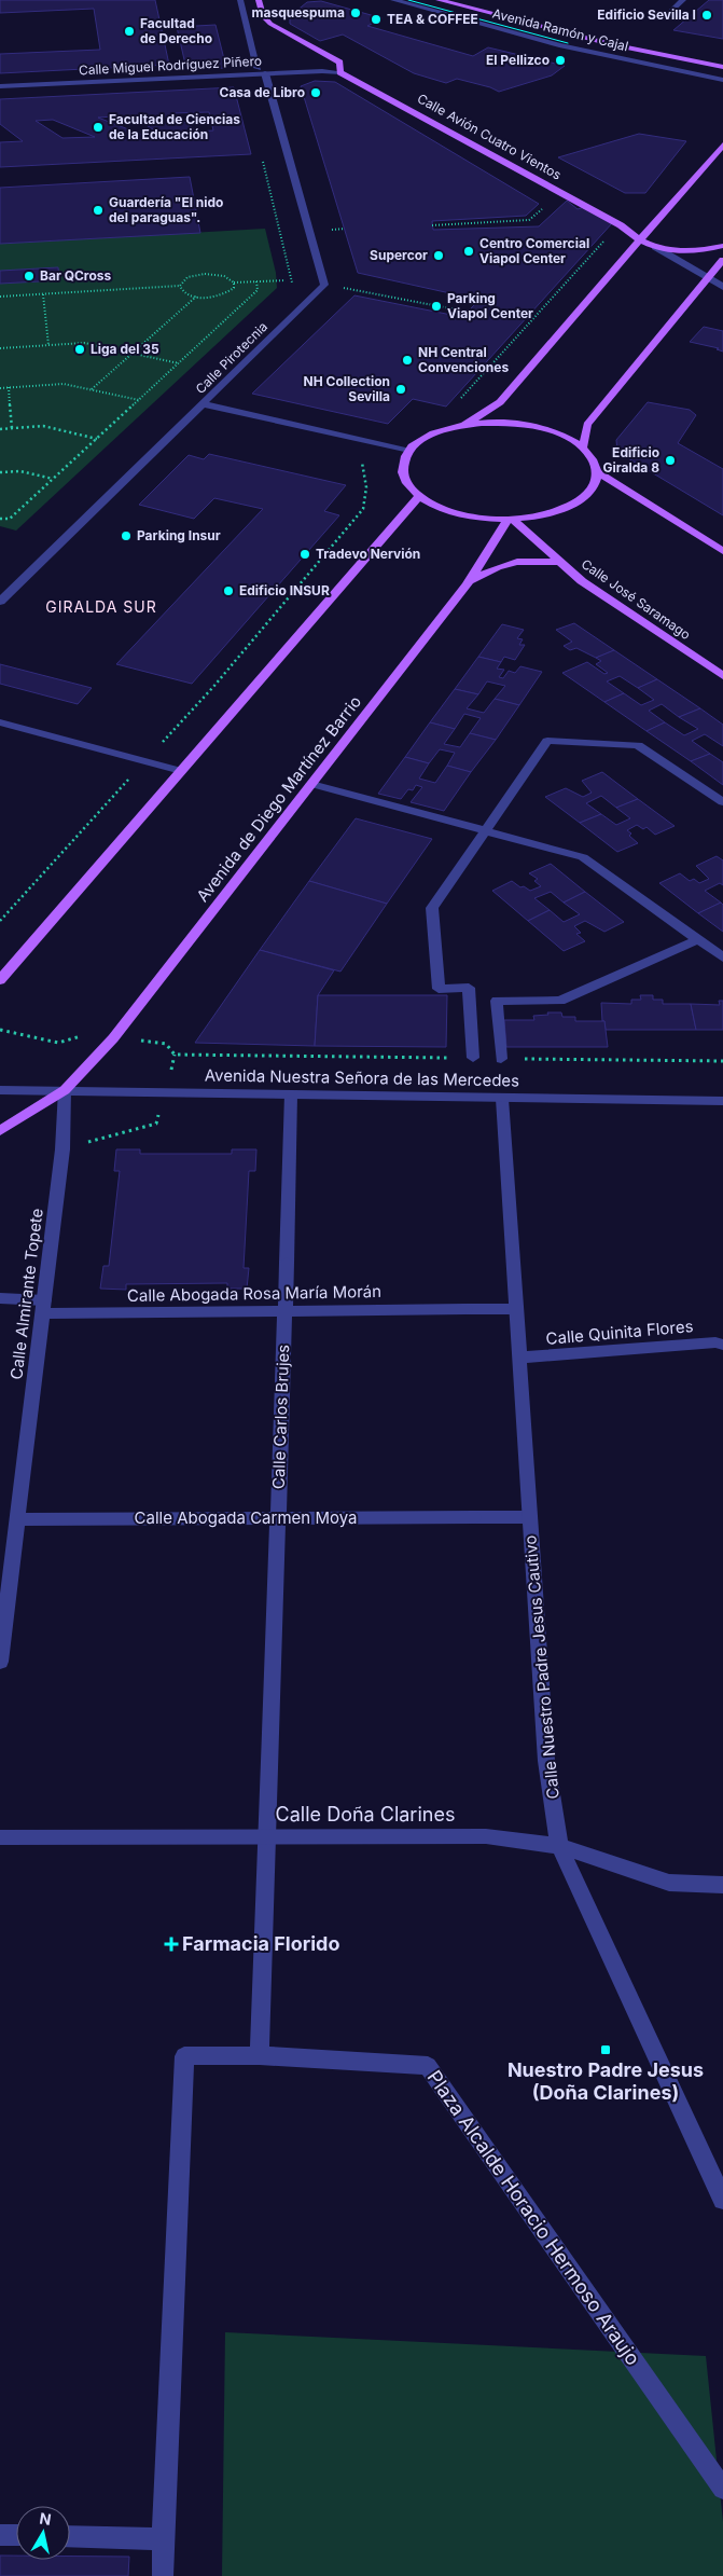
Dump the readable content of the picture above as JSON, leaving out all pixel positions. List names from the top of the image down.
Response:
{
  "streets": {
    "main road": [
      "Avenida Ramón y Cajal",
      "Calle Avión Cuatro Vientos",
      "Calle José Saramago",
      "Avenida de Diego Martínez Barrio"
    ],
    "street": [
      "Calle Miguel Rodríguez Piñero",
      "Calle Pirotecnia",
      "Avenida Nuestra Señora de las Mercedes",
      "Calle Almirante Topete",
      "Calle Abogada Rosa María Morán",
      "Calle Quinita Flores",
      "Calle Carlos Brujes",
      "Calle Abogada Carmen Moya",
      "Calle Nuestro Padre Jesus Cautivo",
      "Calle Doña Clarines",
      "Plaza Alcalde Horacio Hermoso Araujo"
    ]
  },
  "crossings": [
    ["Calle Miguel Rodríguez Piñero", "Calle Avión Cuatro Vientos"],
    ["Calle José Saramago", "Avenida de Diego Martínez Barrio"],
    ["Avenida de Diego Martínez Barrio", "Avenida Nuestra Señora de las Mercedes"],
    ["Avenida de Diego Martínez Barrio", "Calle Almirante Topete"],
    ["Avenida Nuestra Señora de las Mercedes", "Calle Almirante Topete"],
    ["Avenida Nuestra Señora de las Mercedes", "Calle Carlos Brujes"],
    ["Avenida Nuestra Señora de las Mercedes", "Calle Nuestro Padre Jesus Cautivo"],
    ["Calle Almirante Topete", "Calle Abogada Rosa María Morán"],
    ["Calle Almirante Topete", "Calle Abogada Carmen Moya"],
    ["Calle Abogada Rosa María Morán", "Calle Carlos Brujes"],
    ["Calle Abogada Rosa María Morán", "Calle Nuestro Padre Jesus Cautivo"],
    ["Calle Quinita Flores", "Calle Nuestro Padre Jesus Cautivo"],
    ["Calle Carlos Brujes", "Calle Abogada Carmen Moya"],
    ["Calle Carlos Brujes", "Calle Doña Clarines"],
    ["Calle Carlos Brujes", "Plaza Alcalde Horacio Hermoso Araujo"],
    ["Calle Abogada Carmen Moya", "Calle Nuestro Padre Jesus Cautivo"],
    ["Calle Nuestro Padre Jesus Cautivo", "Calle Doña Clarines"]
  ],
  "districts": ["GIRALDA SUR"],
  "places": {
    "other": [
      "masquespuma",
      "Edificio Sevilla I",
      "TEA & COFFEE",
      "Facultad de Derecho",
      "El Pellizco",
      "Casa de Libro",
      "Facultad de Ciencias de la Educación",
      "Guardería \"El nido del paraguas\".",
      "Centro Comercial Viapol Center",
      "Supercor",
      "Bar QCross",
      "Parking Viapol Center",
      "Liga del 35",
      "NH Central Convenciones",
      "NH Collection Sevilla",
      "Edificio Giralda 8",
      "Parking Insur",
      "Tradevo Nervión",
      "Edificio INSUR"
    ],
    "health": ["Farmacia Florido"],
    "transit": ["Nuestro Padre Jesus (Doña Clarines)"]
  },
  "north": "top"
}
